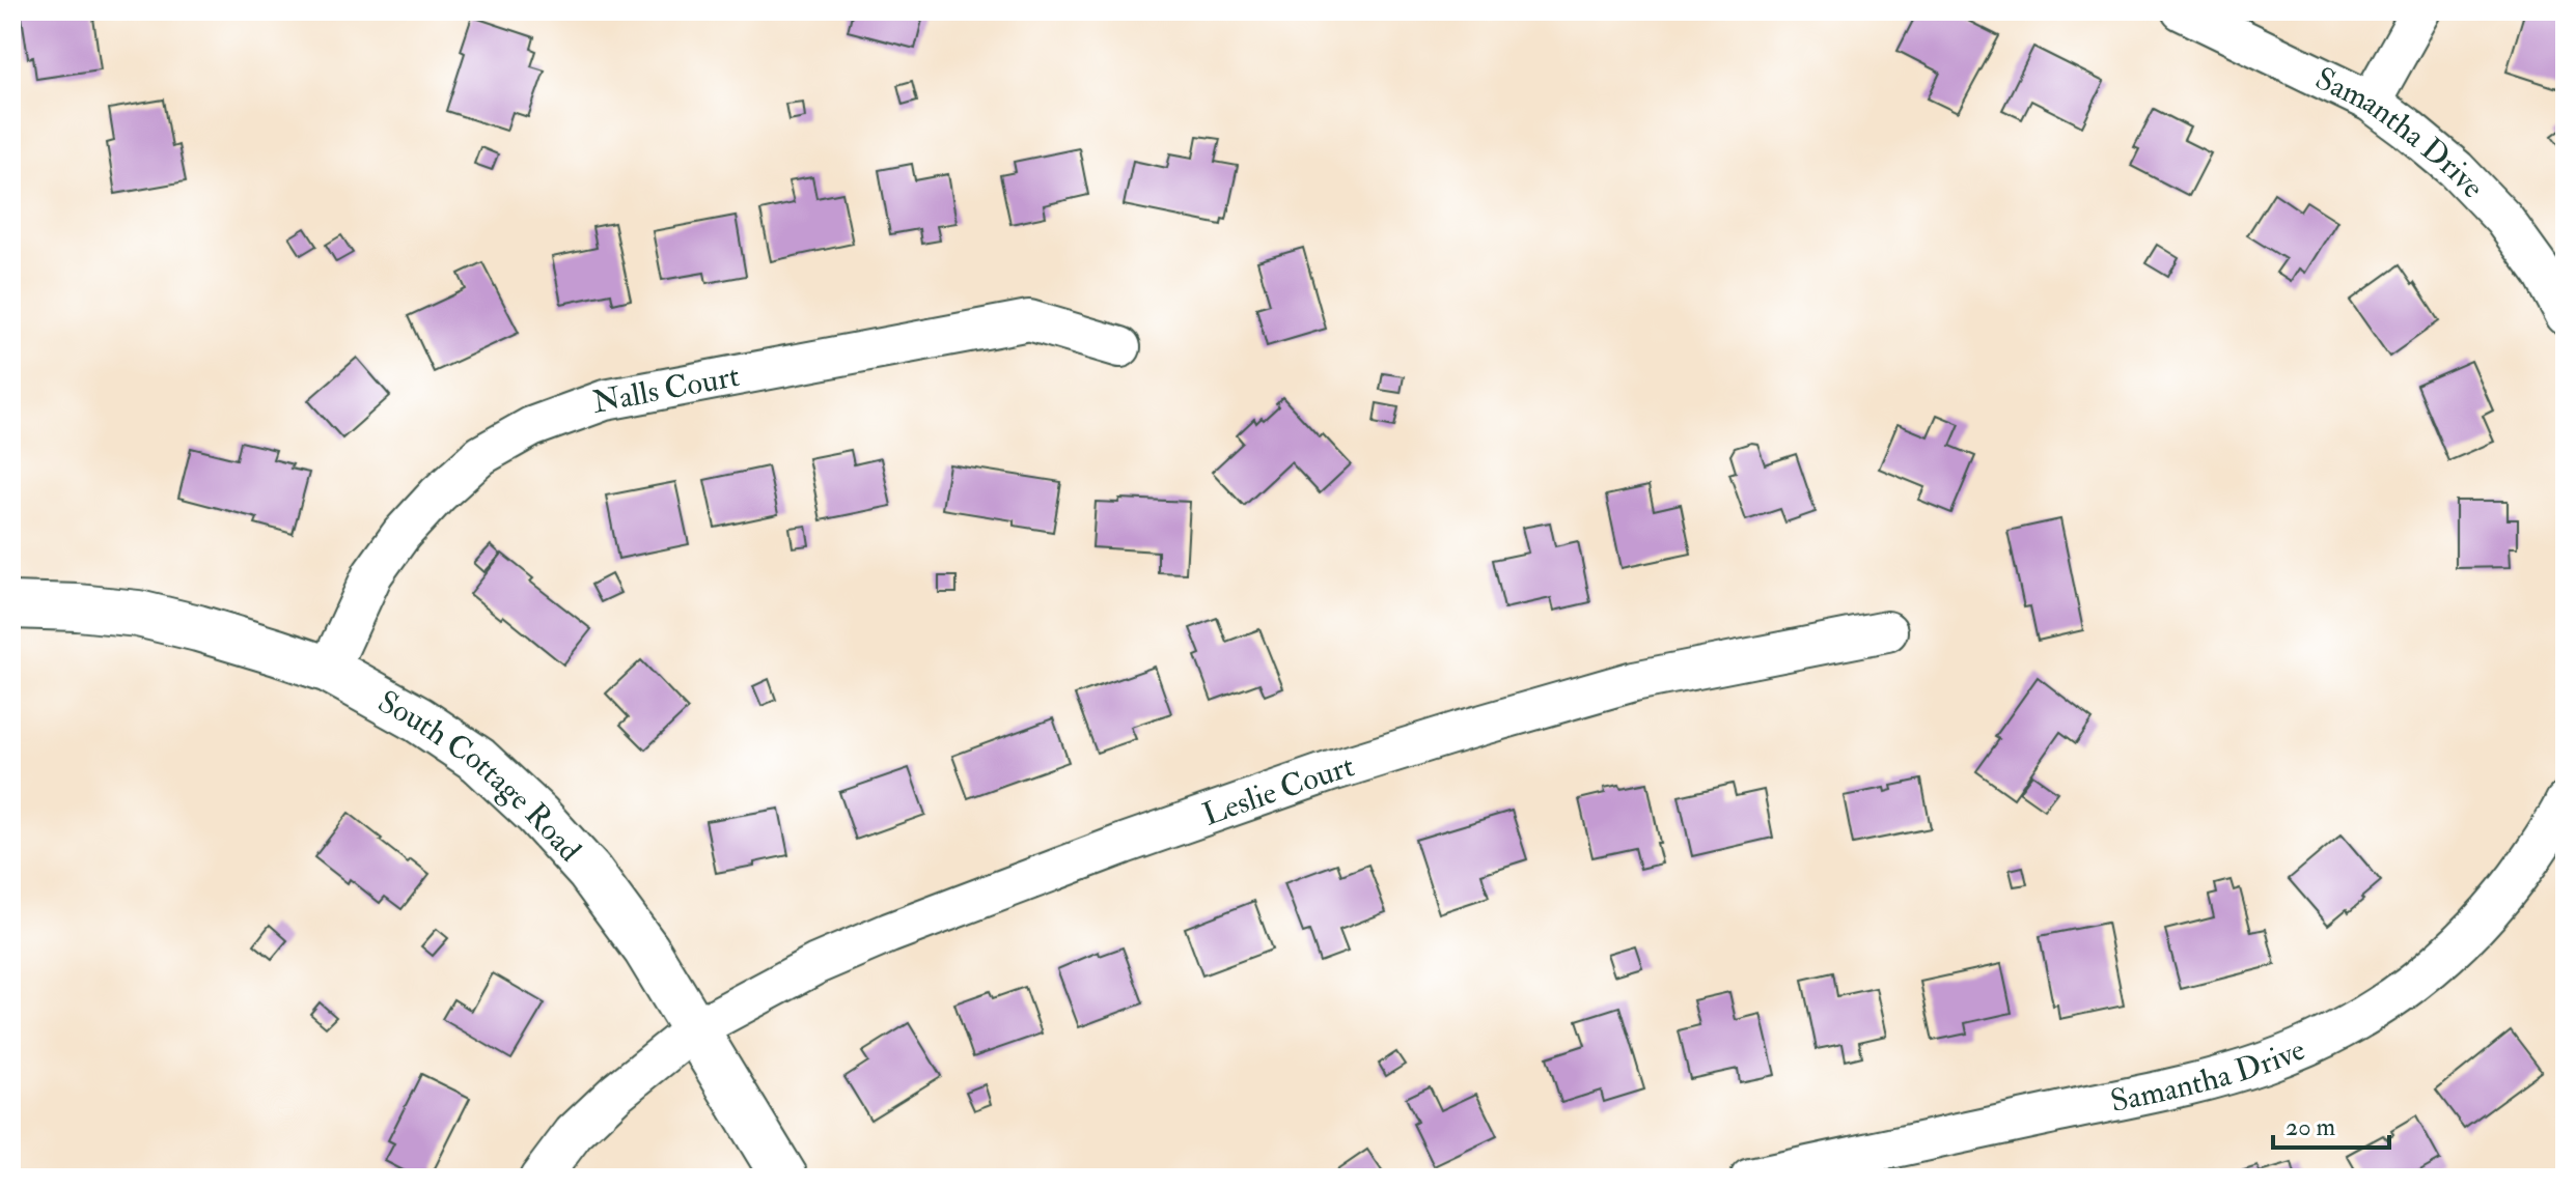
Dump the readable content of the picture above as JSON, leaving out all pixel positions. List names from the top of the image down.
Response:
{
  "streets": {
    "street": [
      "Samantha Drive",
      "Nalls Court",
      "South Cottage Road",
      "Leslie Court"
    ]
  },
  "crossings": [
    ["Nalls Court", "South Cottage Road"],
    ["South Cottage Road", "Leslie Court"]
  ],
  "scale_bar": "20 m"
}
